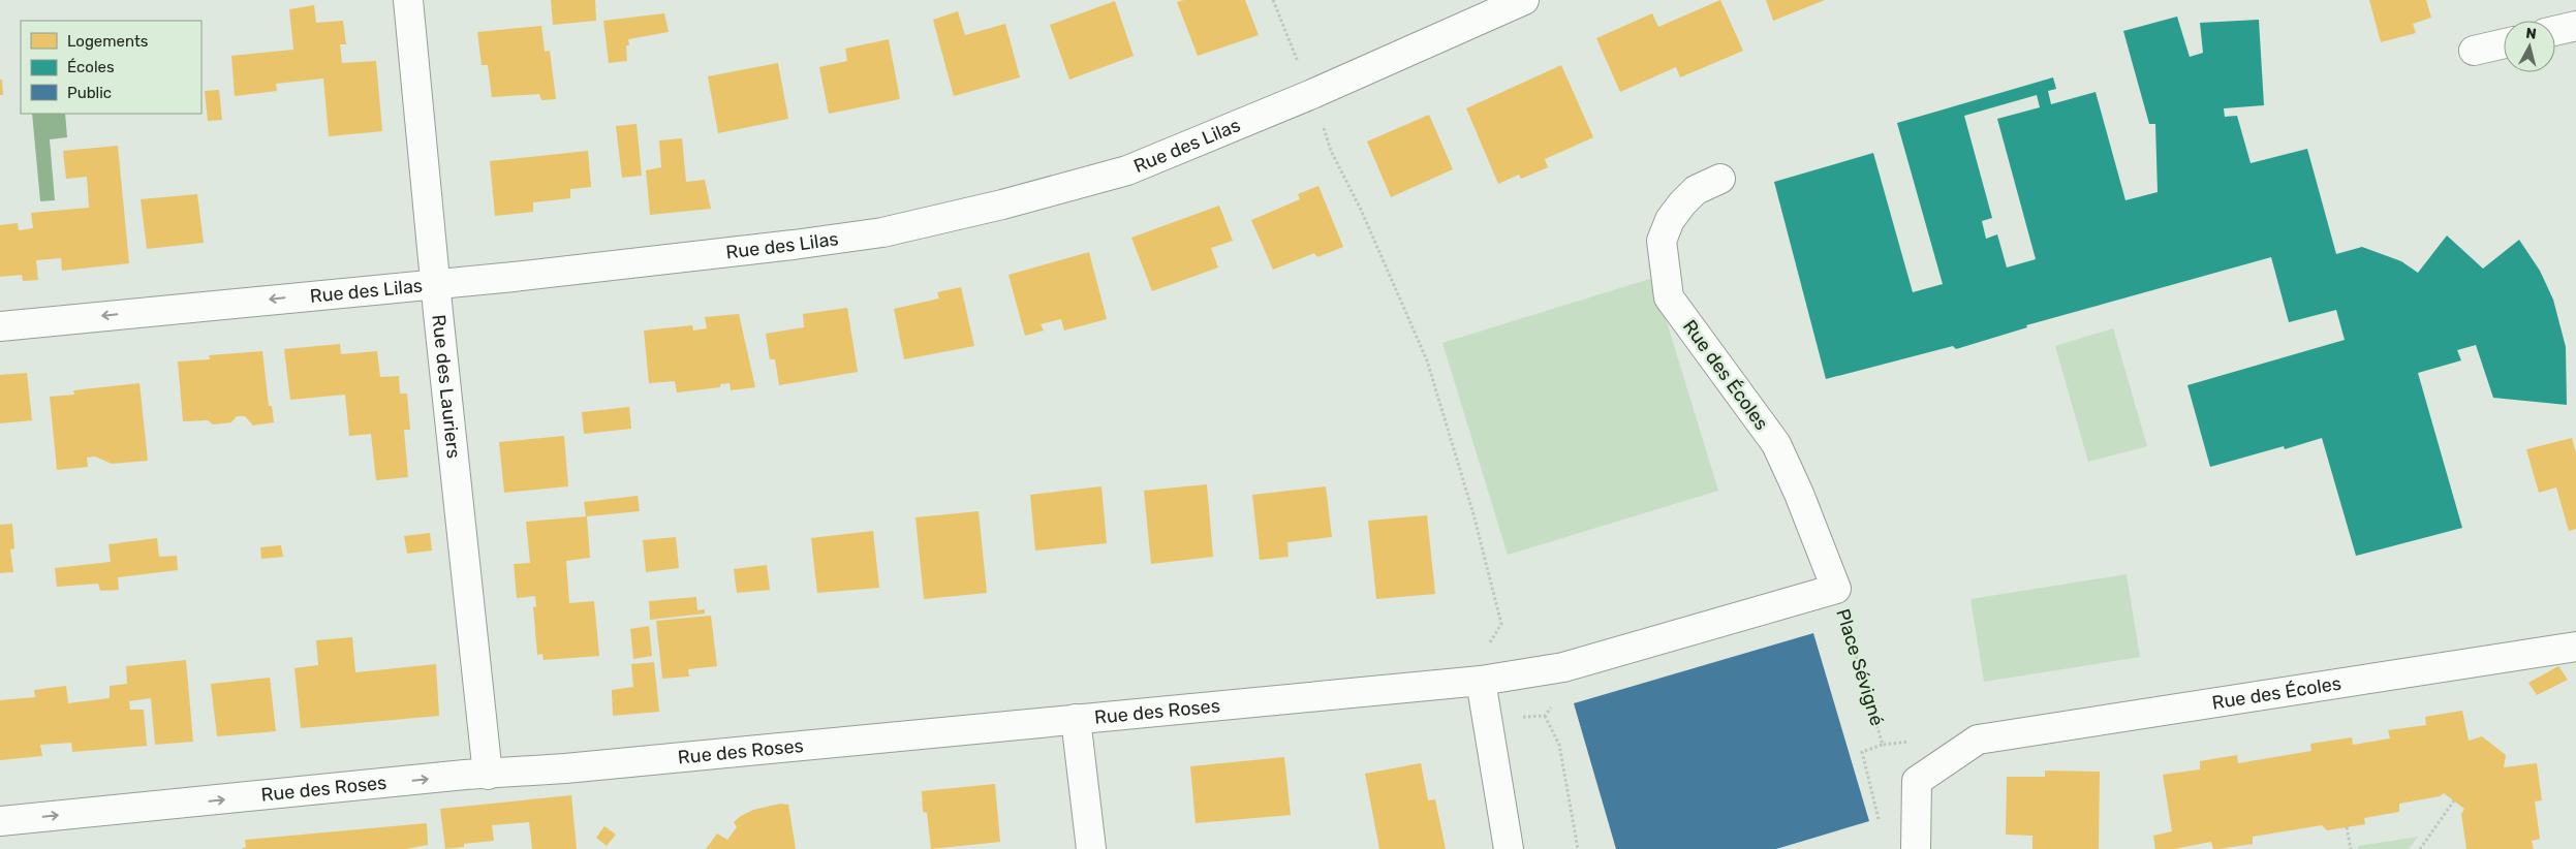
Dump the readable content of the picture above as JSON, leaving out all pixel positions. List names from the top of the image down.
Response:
{
  "streets": {
    "street": [
      "Rue des Lilas",
      "Rue des Écoles",
      "Rue des Lauriers",
      "Place Sévigné",
      "Rue des Roses"
    ]
  },
  "crossings": [
    ["Rue des Lilas", "Rue des Lauriers"],
    ["Rue des Écoles", "Place Sévigné"],
    ["Rue des Lauriers", "Rue des Roses"],
    ["Place Sévigné", "Rue des Roses"]
  ],
  "legend": ["Logements", "Écoles", "Public"],
  "north": "top"
}
